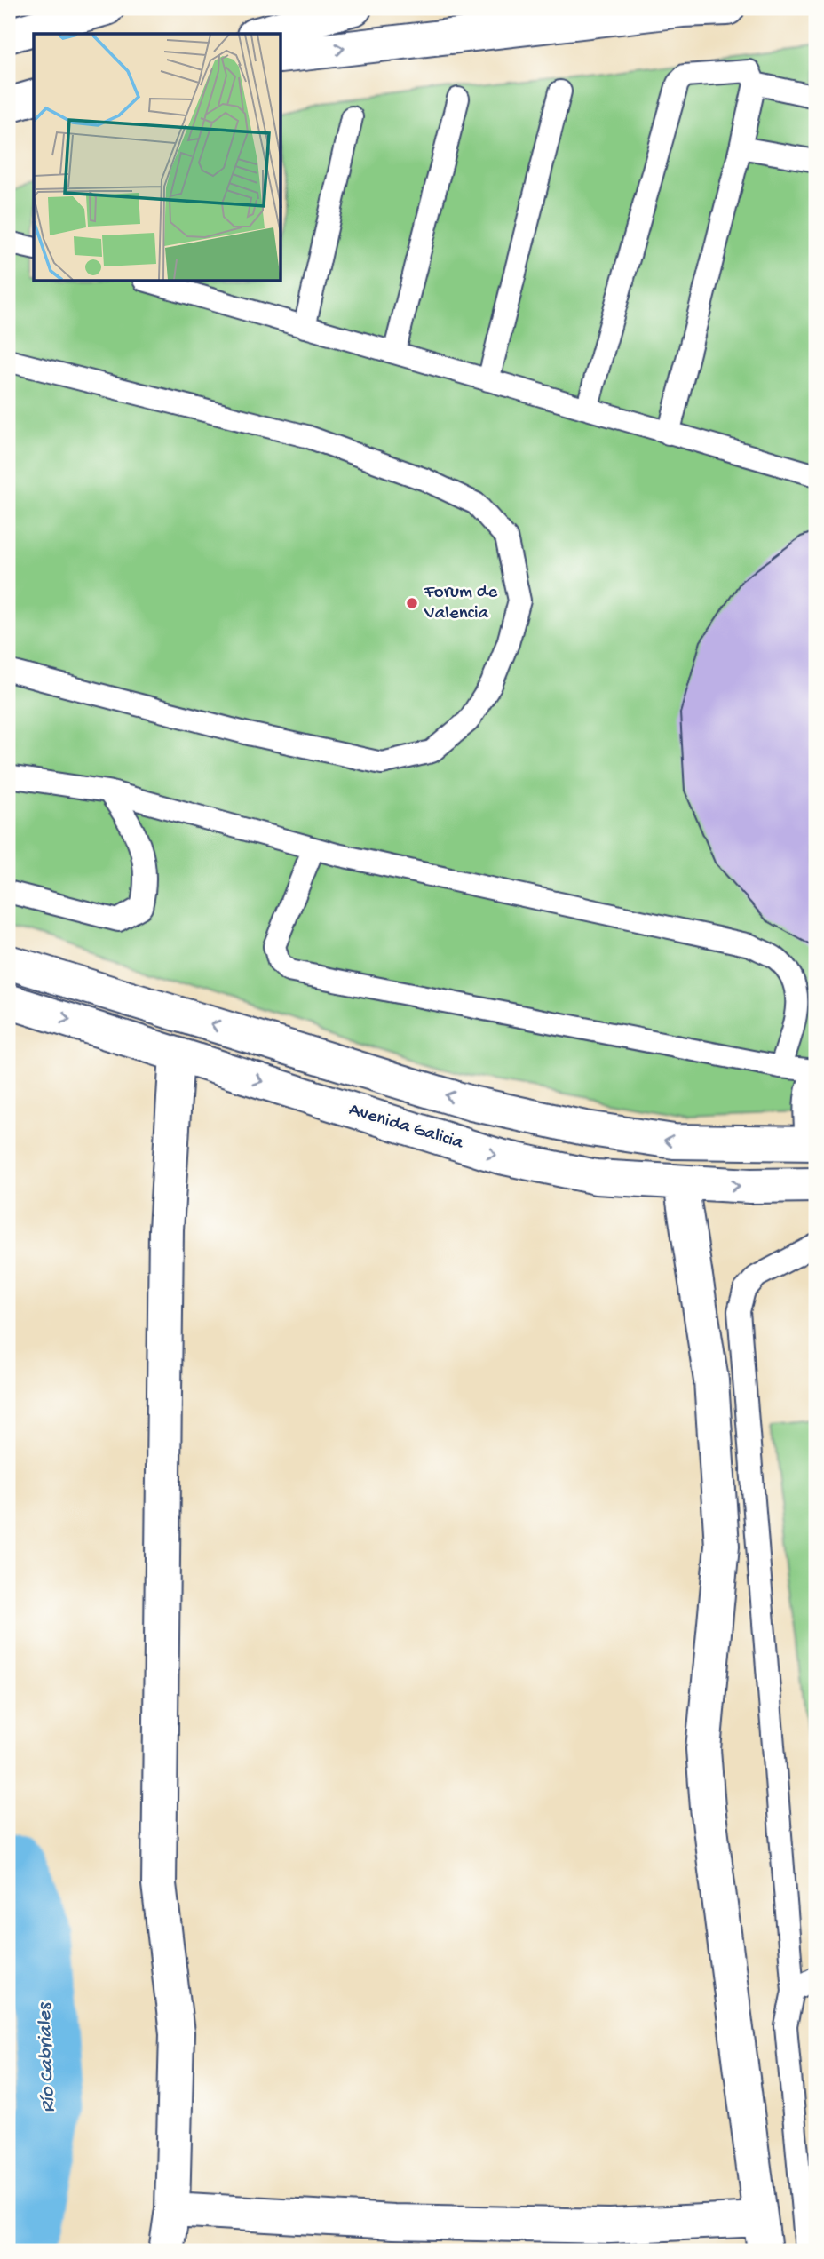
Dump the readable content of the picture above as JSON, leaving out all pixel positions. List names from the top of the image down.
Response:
{
  "streets": {
    "main road": ["Avenida Galicia"]
  },
  "water": ["Río Cabriales"],
  "places": ["Forum de Valencia"]
}
